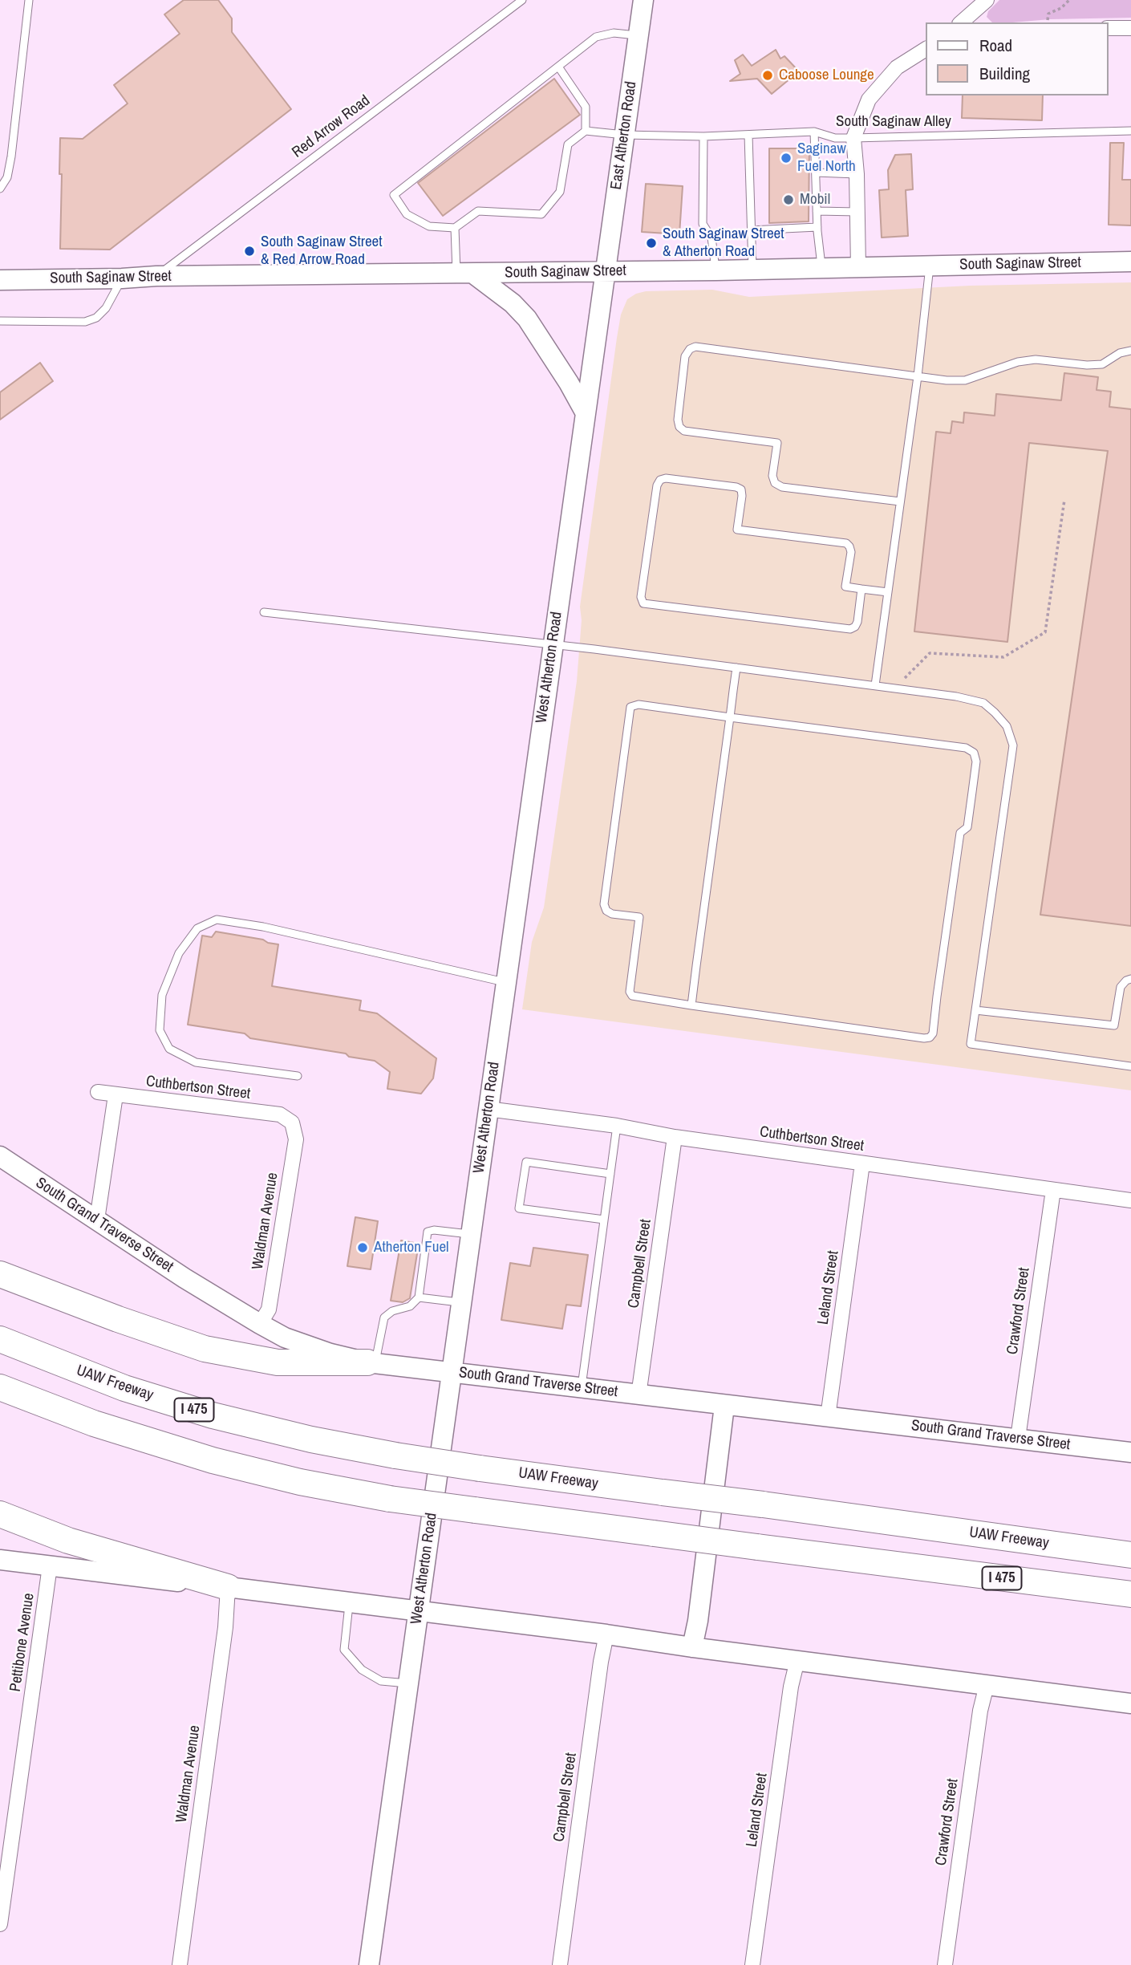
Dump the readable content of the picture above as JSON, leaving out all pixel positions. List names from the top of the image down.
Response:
{
  "streets": {
    "highway": ["UAW Freeway", "I 475"],
    "main road": [
      "East Atherton Road",
      "South Saginaw Street",
      "West Atherton Road",
      "South Grand Traverse Street"
    ],
    "street": [
      "Cuthbertson Street",
      "Waldman Avenue",
      "Campbell Street",
      "Leland Street",
      "Crawford Street",
      "Pettibone Avenue"
    ],
    "lane": ["South Saginaw Alley", "Red Arrow Road"]
  },
  "crossings": [
    ["South Saginaw Alley", "East Atherton Road"],
    ["Red Arrow Road", "South Saginaw Street"],
    ["East Atherton Road", "South Saginaw Street"],
    ["East Atherton Road", "West Atherton Road"],
    ["South Saginaw Street", "West Atherton Road"],
    ["West Atherton Road", "Cuthbertson Street"],
    ["West Atherton Road", "South Grand Traverse Street"],
    ["Cuthbertson Street", "Waldman Avenue"],
    ["Cuthbertson Street", "Campbell Street"],
    ["Cuthbertson Street", "Leland Street"],
    ["Cuthbertson Street", "Crawford Street"],
    ["Waldman Avenue", "South Grand Traverse Street"],
    ["South Grand Traverse Street", "Campbell Street"],
    ["South Grand Traverse Street", "Leland Street"],
    ["South Grand Traverse Street", "Crawford Street"]
  ],
  "places": [
    "Caboose Lounge",
    "Saginaw Fuel North",
    "Mobil",
    "South Saginaw Street & Atherton Road",
    "South Saginaw Street & Red Arrow Road",
    "Atherton Fuel"
  ],
  "legend": ["Road", "Building"]
}
